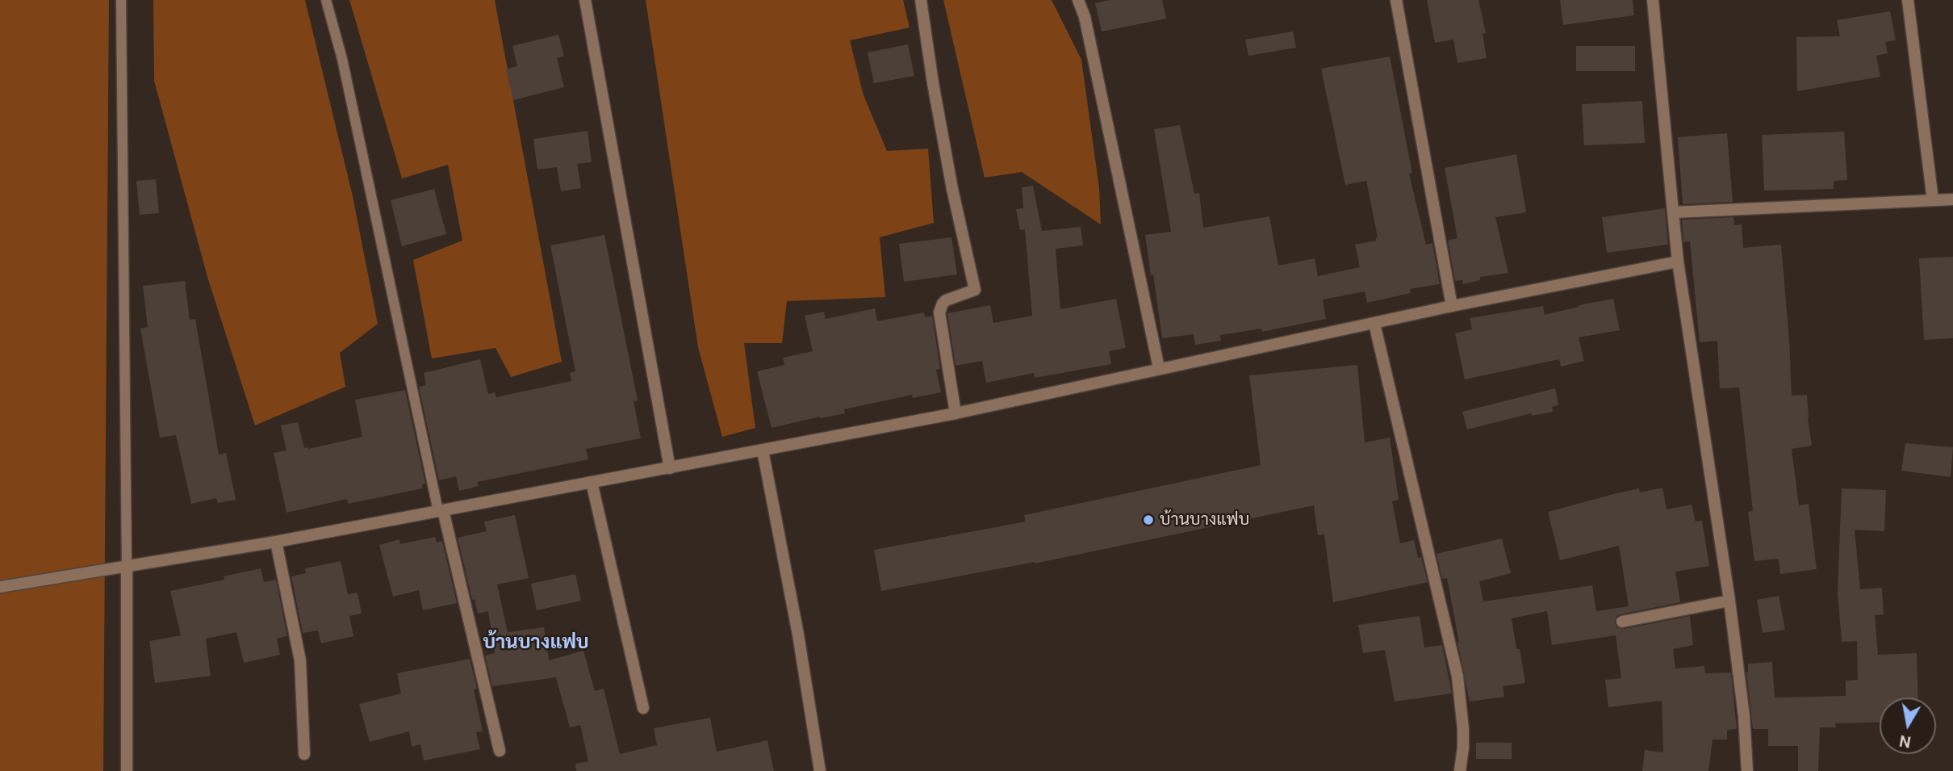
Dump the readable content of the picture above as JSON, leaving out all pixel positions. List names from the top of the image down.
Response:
{
  "districts": ["บ้านบางแฟบ"],
  "places": ["บ้านบางแฟบ"],
  "north": "bottom"
}
